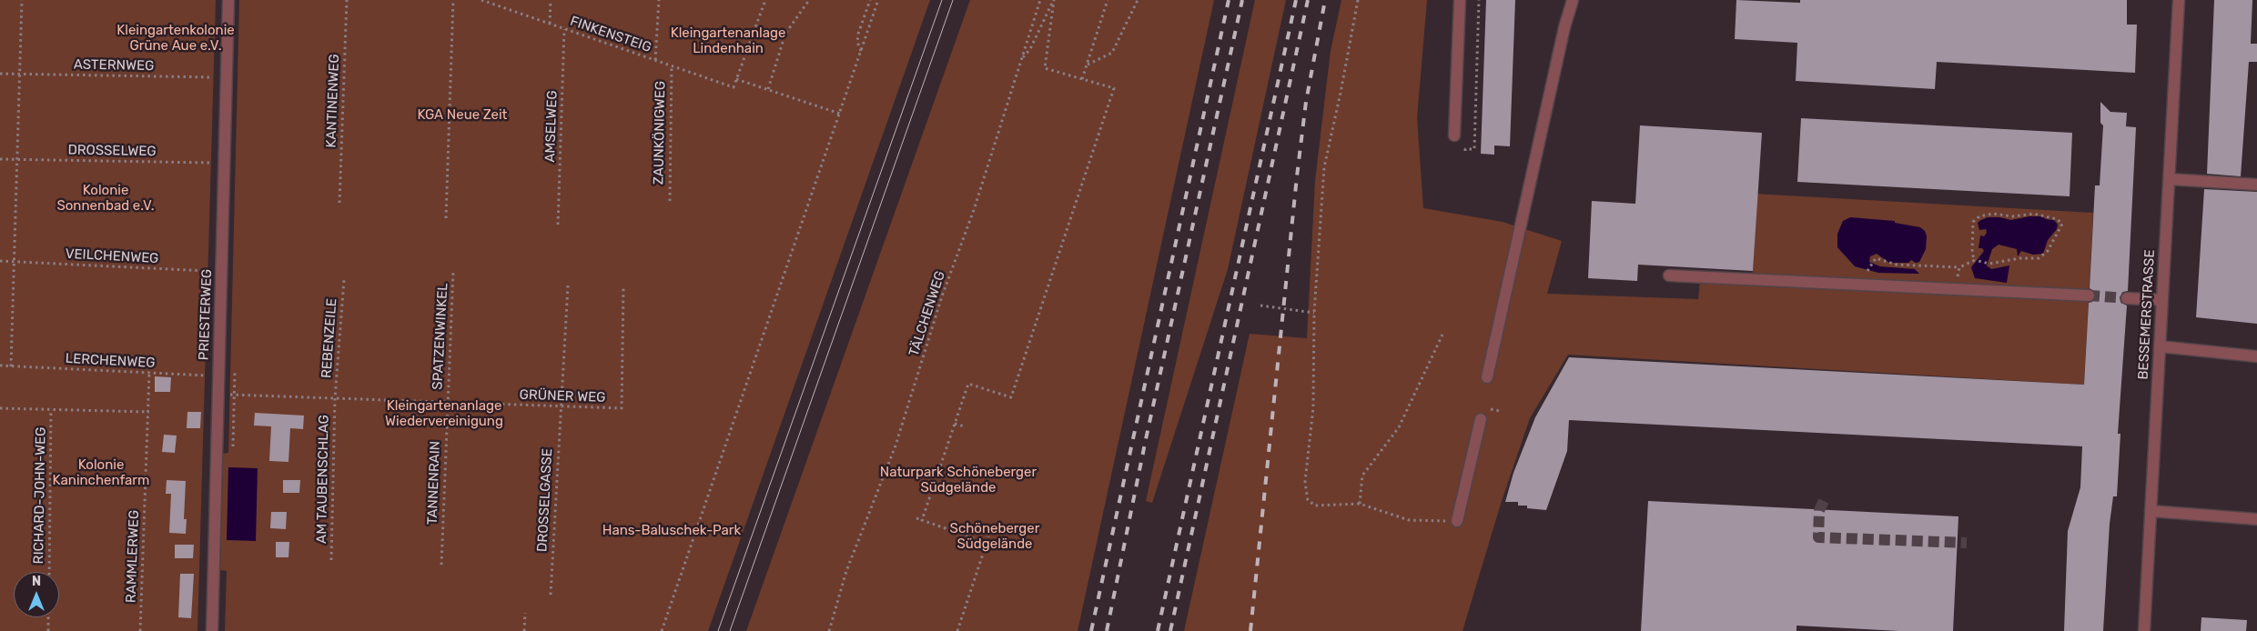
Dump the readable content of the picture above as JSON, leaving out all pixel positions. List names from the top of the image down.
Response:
{
  "streets": {
    "street": ["PRIESTERWEG", "BESSEMERSTRASSE"],
    "path": [
      "FINKENSTEIG",
      "ASTERNWEG",
      "KANTINENWEG",
      "AMSELWEG",
      "ZAUNKÖNIGWEG",
      "DROSSELWEG",
      "VEILCHENWEG",
      "TÄLCHENWEG",
      "SPATZENWINKEL",
      "REBENZEILE",
      "LERCHENWEG",
      "GRÜNER WEG",
      "AM TAUBENSCHLAG",
      "TANNENRAIN",
      "RICHARD-JOHN-WEG",
      "DROSSELGASSE",
      "RAMMLERWEG"
    ]
  },
  "crossings": [
    ["FINKENSTEIG", "AMSELWEG"],
    ["FINKENSTEIG", "ZAUNKÖNIGWEG"],
    ["ASTERNWEG", "PRIESTERWEG"],
    ["DROSSELWEG", "PRIESTERWEG"],
    ["VEILCHENWEG", "PRIESTERWEG"],
    ["PRIESTERWEG", "LERCHENWEG"],
    ["PRIESTERWEG", "GRÜNER WEG"],
    ["SPATZENWINKEL", "GRÜNER WEG"],
    ["SPATZENWINKEL", "TANNENRAIN"],
    ["REBENZEILE", "GRÜNER WEG"],
    ["REBENZEILE", "AM TAUBENSCHLAG"],
    ["LERCHENWEG", "RAMMLERWEG"],
    ["GRÜNER WEG", "AM TAUBENSCHLAG"],
    ["GRÜNER WEG", "TANNENRAIN"],
    ["GRÜNER WEG", "DROSSELGASSE"]
  ],
  "parks": [
    "Kleingartenkolonie Grüne Aue e.V.",
    "Kleingartenanlage Lindenhain",
    "KGA Neue Zeit",
    "Kolonie Sonnenbad e.V.",
    "Kleingartenanlage Wiedervereinigung",
    "Kolonie Kaninchenfarm",
    "Naturpark Schöneberger Südgelände",
    "Schöneberger Südgelände",
    "Hans-Baluschek-Park"
  ],
  "north": "top"
}
